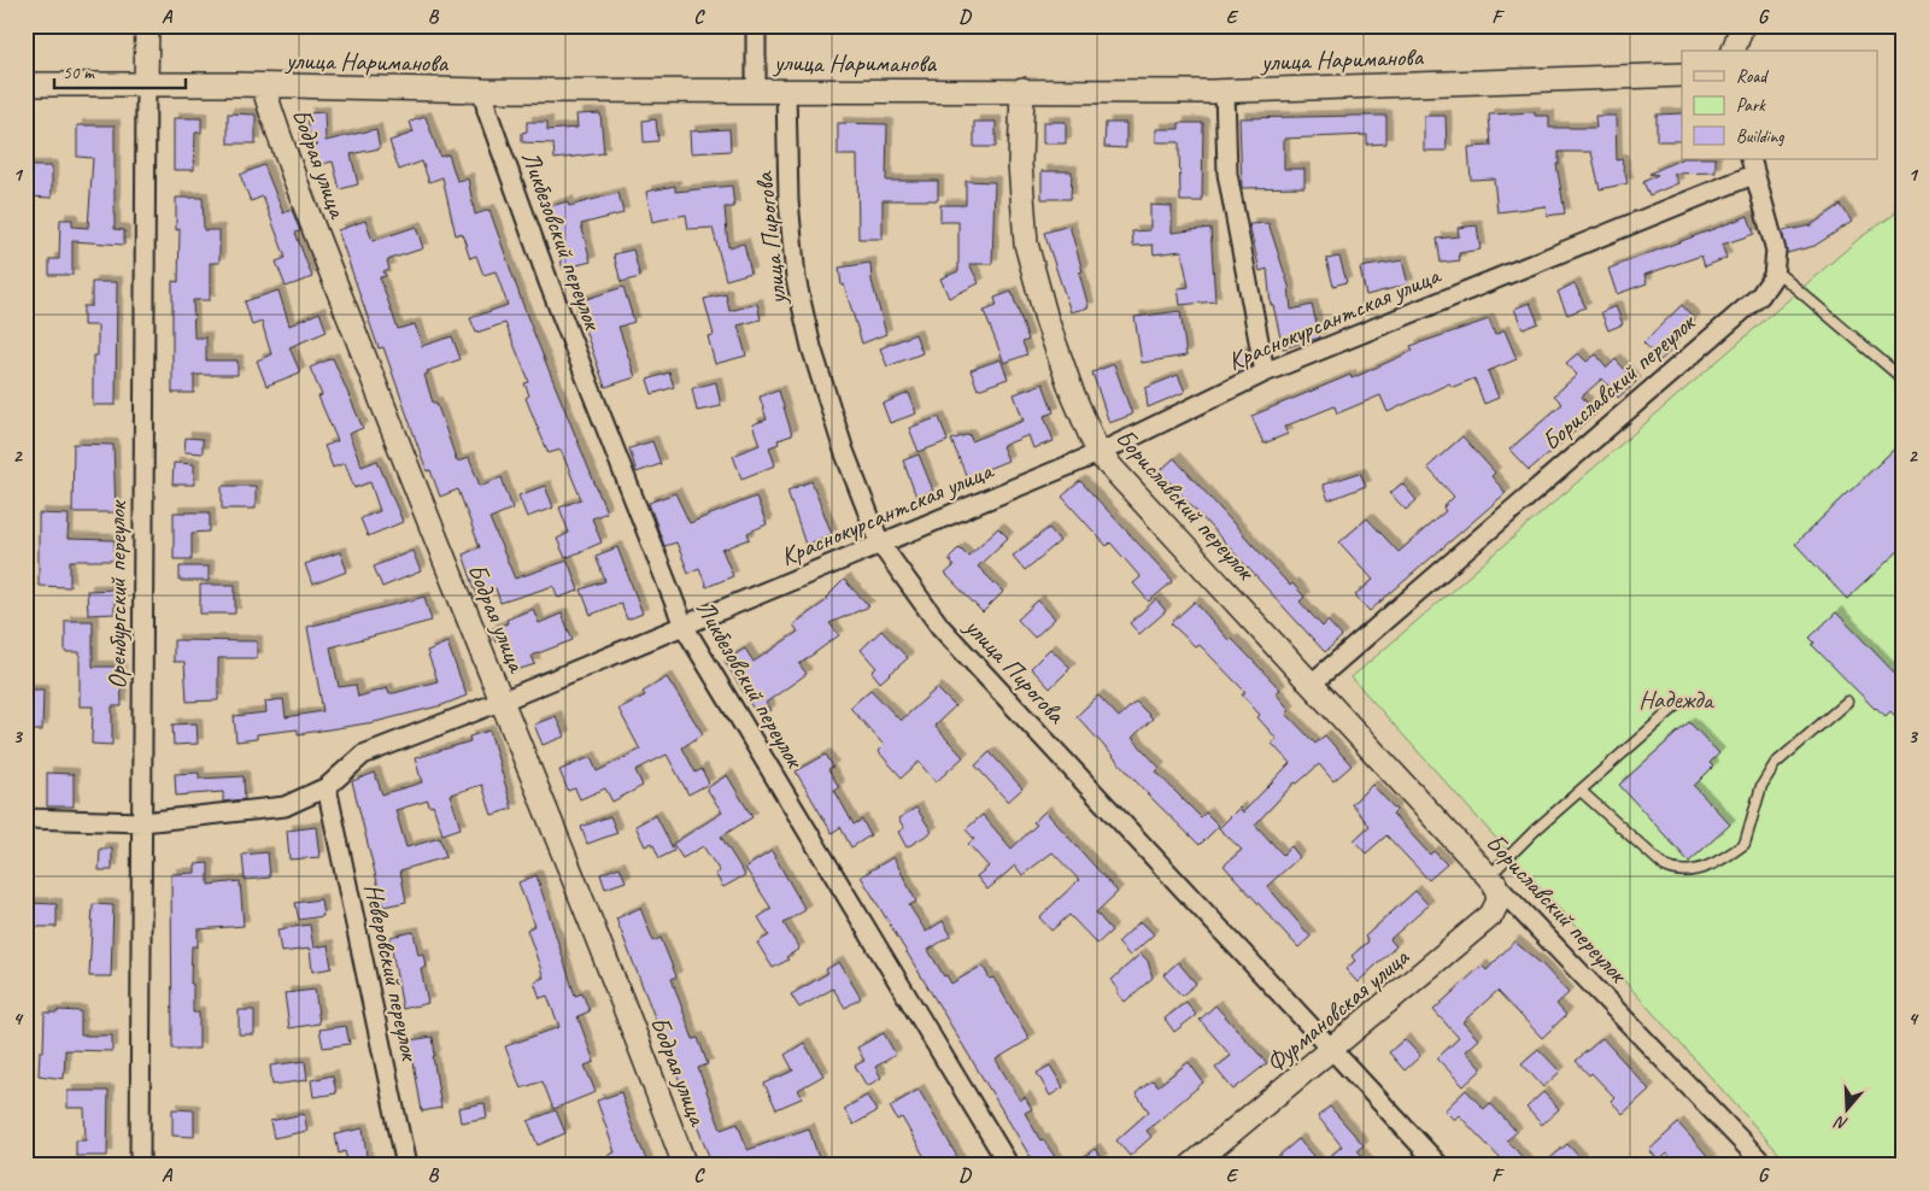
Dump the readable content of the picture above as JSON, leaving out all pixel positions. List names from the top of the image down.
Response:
{
  "streets": {
    "street": [
      "улица Нариманова",
      "Бодрая улица",
      "улица Пирогова",
      "Ликбезовский переулок",
      "Краснокурсантская улица",
      "Бориславский переулок",
      "Оренбургский переулок",
      "Неверовский переулок",
      "Фурмановская улица"
    ]
  },
  "crossings": [
    ["улица Нариманова", "Бодрая улица"],
    ["улица Нариманова", "улица Пирогова"],
    ["улица Нариманова", "Ликбезовский переулок"],
    ["улица Нариманова", "Бориславский переулок"],
    ["улица Нариманова", "Оренбургский переулок"],
    ["Бодрая улица", "Краснокурсантская улица"],
    ["улица Пирогова", "Краснокурсантская улица"],
    ["улица Пирогова", "Фурмановская улица"],
    ["Ликбезовский переулок", "Краснокурсантская улица"],
    ["Краснокурсантская улица", "Бориславский переулок"],
    ["Краснокурсантская улица", "Оренбургский переулок"],
    ["Краснокурсантская улица", "Неверовский переулок"],
    ["Бориславский переулок", "Фурмановская улица"]
  ],
  "parks": ["Надежда"],
  "legend": ["Road", "Park", "Building"],
  "scale_bar": "50 m",
  "north": "bottom",
  "grid": {
    "columns": [
      "A",
      "B",
      "C",
      "D",
      "E",
      "F",
      "G"
    ],
    "rows": [
      "1",
      "2",
      "3",
      "4"
    ]
  }
}
